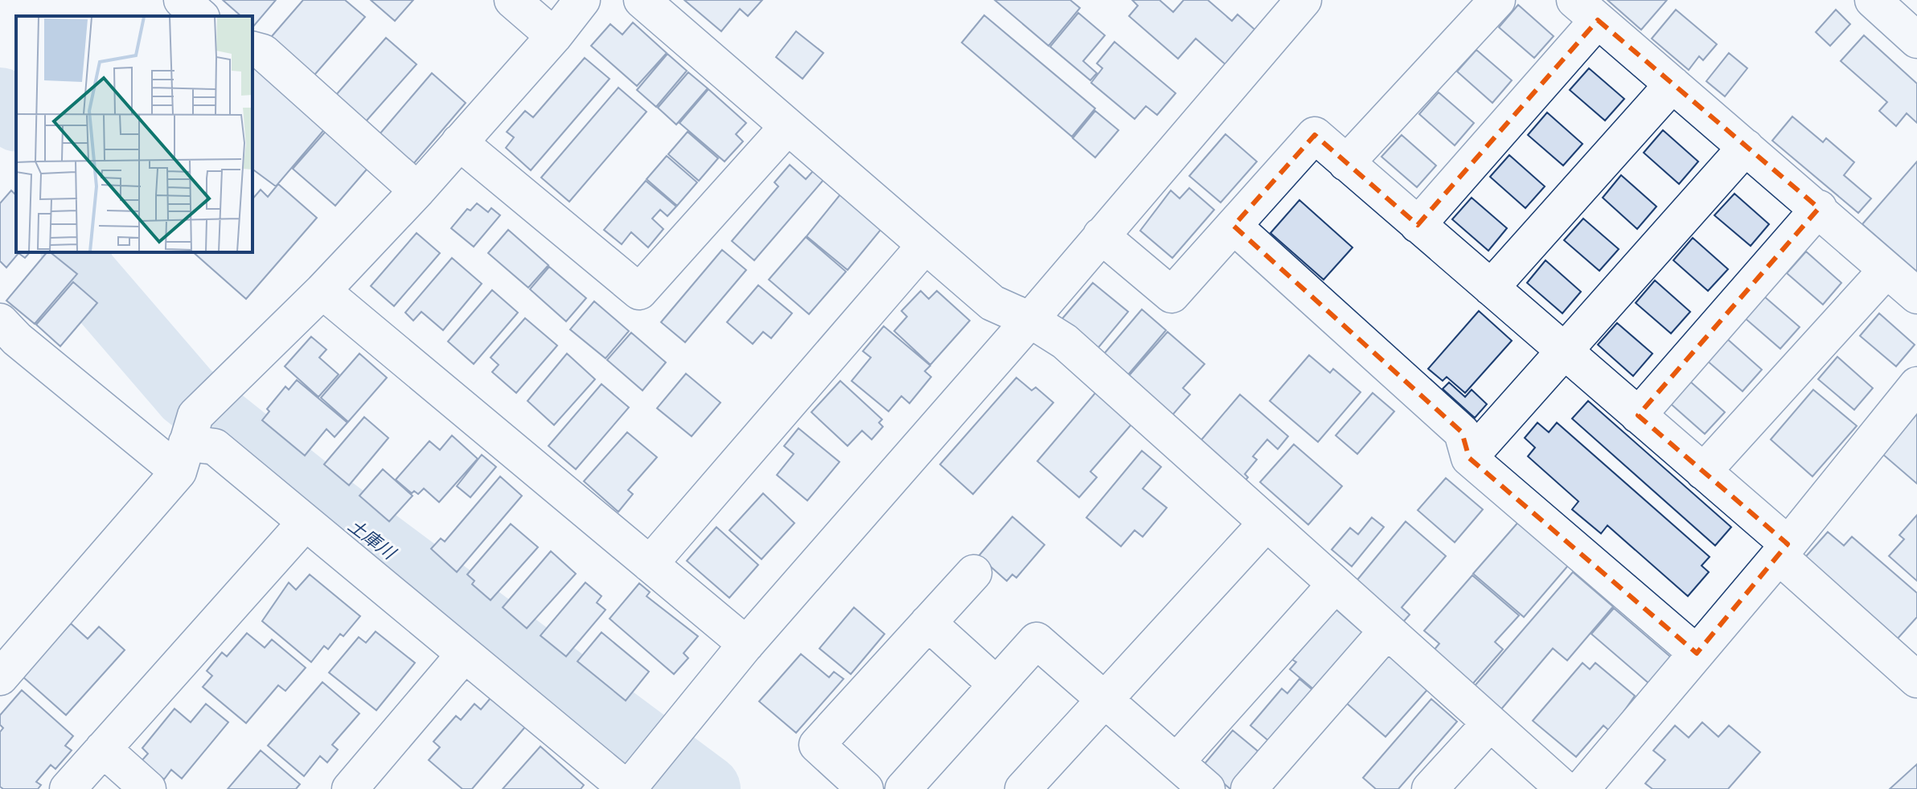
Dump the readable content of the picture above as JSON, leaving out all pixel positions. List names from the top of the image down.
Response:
{
  "water": ["土庫川"]
}
